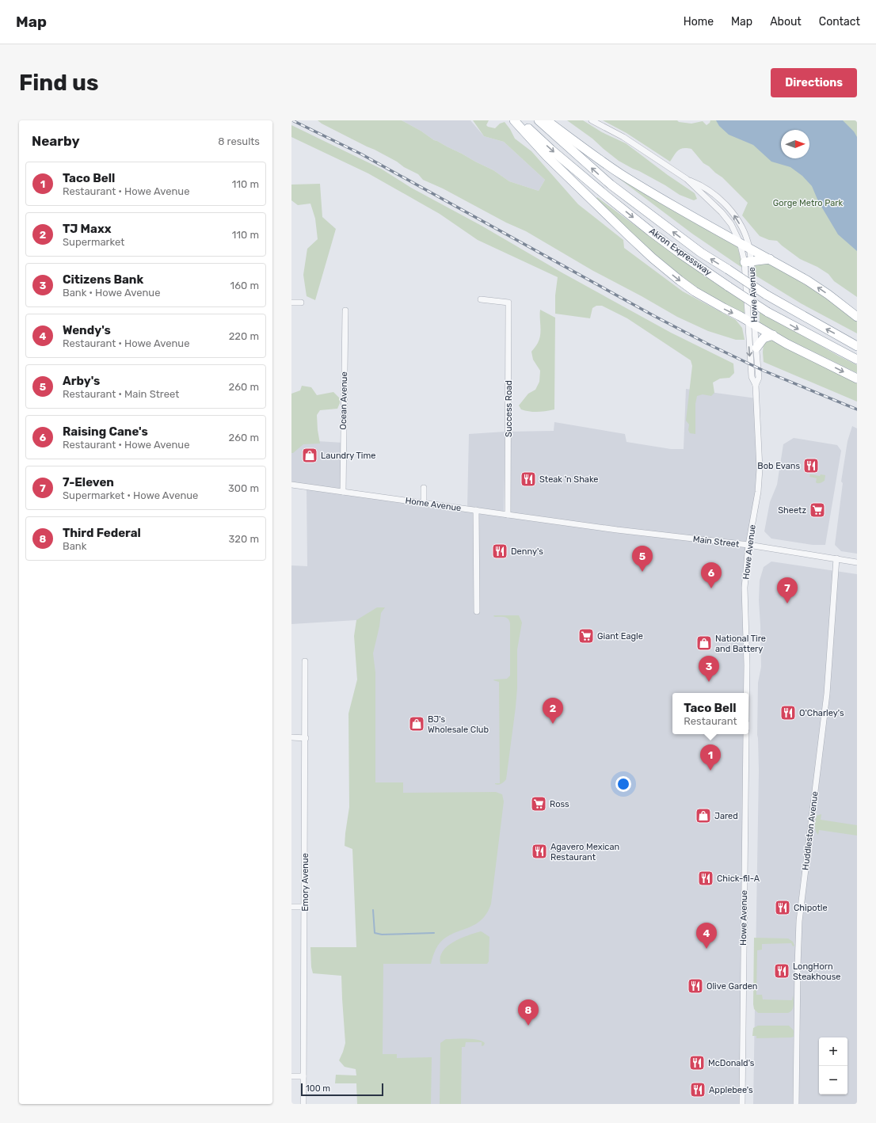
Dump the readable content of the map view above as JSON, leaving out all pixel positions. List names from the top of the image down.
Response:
{
  "streets": {
    "highway": ["Akron Expressway"],
    "street": [
      "Howe Avenue",
      "Ocean Avenue",
      "Success Road",
      "Home Avenue",
      "Main Street",
      "Huddleston Avenue",
      "Emory Avenue"
    ]
  },
  "crossings": [
    ["Howe Avenue", "Main Street"],
    ["Ocean Avenue", "Home Avenue"],
    ["Success Road", "Home Avenue"],
    ["Home Avenue", "Main Street"],
    ["Main Street", "Huddleston Avenue"]
  ],
  "parks": ["Gorge Metro Park"],
  "places": {
    "shop": [
      "Laundry Time",
      "National Tire and Battery",
      "BJ's Wholesale Club",
      "Jared"
    ],
    "restaurant": [
      "Bob Evans",
      "Steak 'n Shake",
      "Denny's",
      "O'Charley's",
      "Agavero Mexican Restaurant",
      "Chick-fil-A",
      "Chipotle",
      "LongHorn Steakhouse",
      "Olive Garden",
      "McDonald's",
      "Applebee's"
    ],
    "supermarket": ["Sheetz", "Giant Eagle", "Ross"]
  },
  "scale_bar": "100 m",
  "north": "right",
  "page": {
    "header": "Map",
    "nav": [
      "Home",
      "Map",
      "About",
      "Contact"
    ],
    "buttons": "Directions",
    "title": "Find us",
    "heading": ["Nearby", "8 results"],
    "list": [
      {
        "mark": "1",
        "name": "Taco Bell",
        "note": "Restaurant · Howe Avenue",
        "value": "110 m"
      },
      {
        "mark": "2",
        "name": "TJ Maxx",
        "note": "Supermarket",
        "value": "110 m"
      },
      {
        "mark": "3",
        "name": "Citizens Bank",
        "note": "Bank · Howe Avenue",
        "value": "160 m"
      },
      {
        "mark": "4",
        "name": "Wendy's",
        "note": "Restaurant · Howe Avenue",
        "value": "220 m"
      },
      {
        "mark": "5",
        "name": "Arby's",
        "note": "Restaurant · Main Street",
        "value": "260 m"
      },
      {
        "mark": "6",
        "name": "Raising Cane's",
        "note": "Restaurant · Howe Avenue",
        "value": "260 m"
      },
      {
        "mark": "7",
        "name": "7-Eleven",
        "note": "Supermarket · Howe Avenue",
        "value": "300 m"
      },
      {
        "mark": "8",
        "name": "Third Federal",
        "note": "Bank",
        "value": "320 m"
      }
    ],
    "pins": [
      "5",
      "6",
      "7",
      "3",
      "2",
      "1",
      "4",
      "8"
    ],
    "popup": ["Taco Bell", "Restaurant"],
    "map_buttons": ["+", "−"],
    "scale": "100 m"
  }
}
